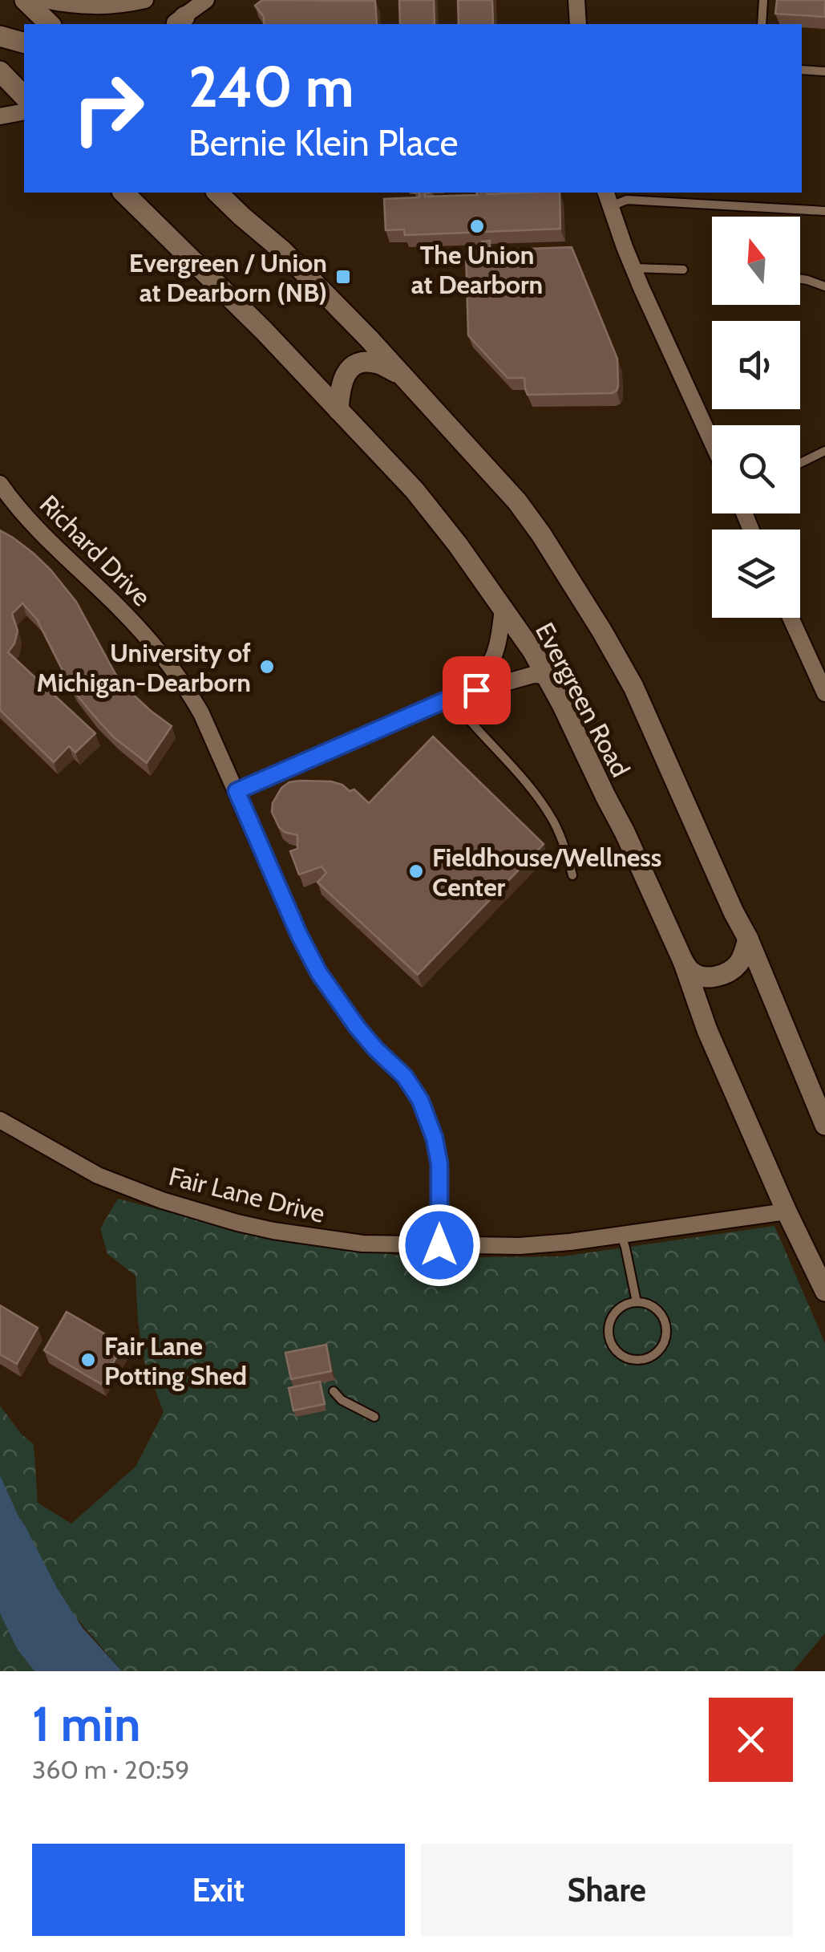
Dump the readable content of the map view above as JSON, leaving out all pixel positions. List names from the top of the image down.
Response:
{
  "streets": {
    "street": ["Richard Drive", "Evergreen Road", "Fair Lane Drive"]
  },
  "crossings": [
    ["Richard Drive", "Fair Lane Drive"],
    ["Evergreen Road", "Fair Lane Drive"]
  ],
  "places": {
    "other": [
      "The Union at Dearborn",
      "University of Michigan-Dearborn",
      "Fieldhouse/Wellness Center",
      "Fair Lane Potting Shed"
    ],
    "transit": ["Evergreen / Union at Dearborn (NB)"]
  },
  "north": "top",
  "page": {
    "turn": ["240 m", "Bernie Klein Place"],
    "heading": ["1 min", "360 m · 20:59"],
    "buttons": ["Exit", "Share"]
  }
}
